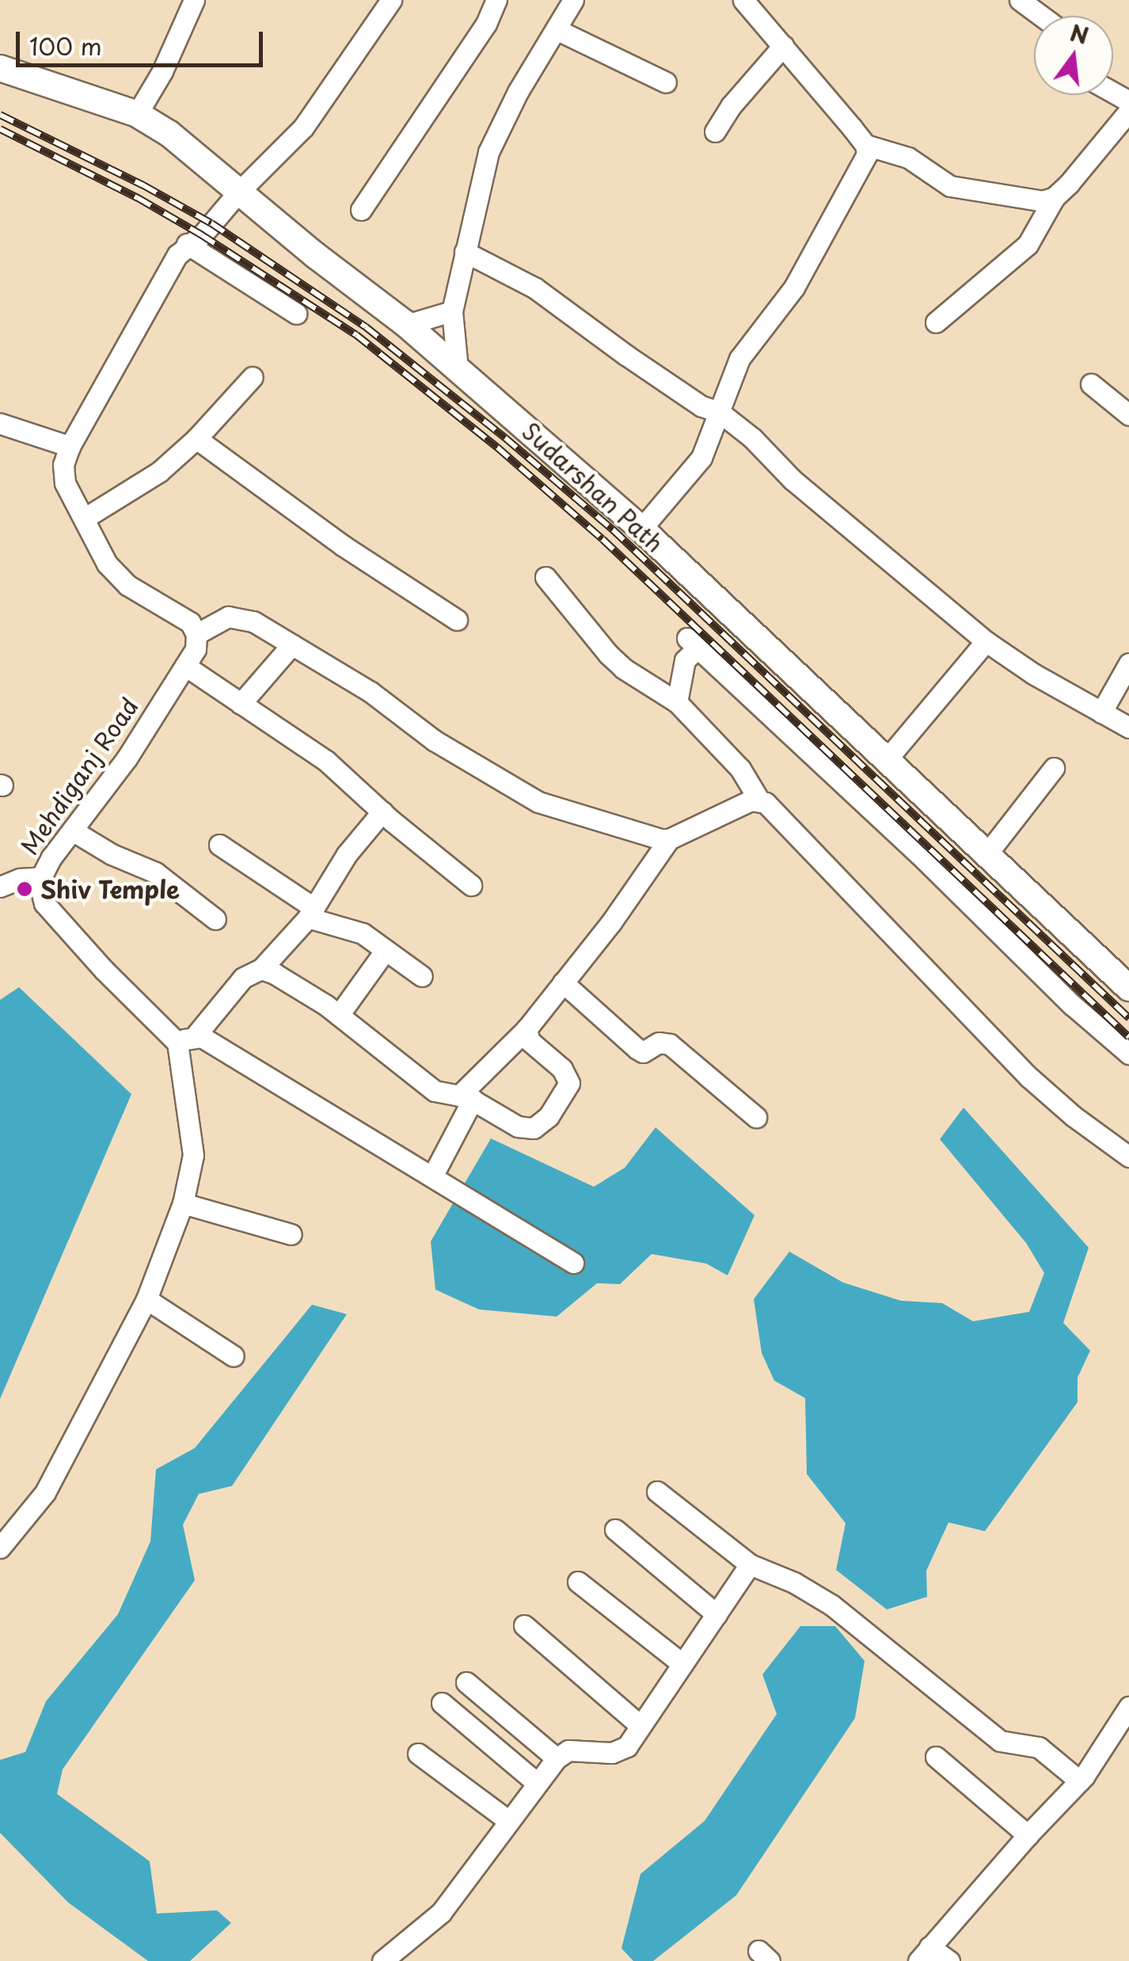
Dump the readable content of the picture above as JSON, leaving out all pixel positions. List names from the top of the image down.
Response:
{
  "streets": {
    "main road": ["Sudarshan Path"],
    "street": ["Mehdiganj Road"]
  },
  "places": ["Shiv Temple"],
  "scale_bar": "100 m",
  "north": "top"
}
